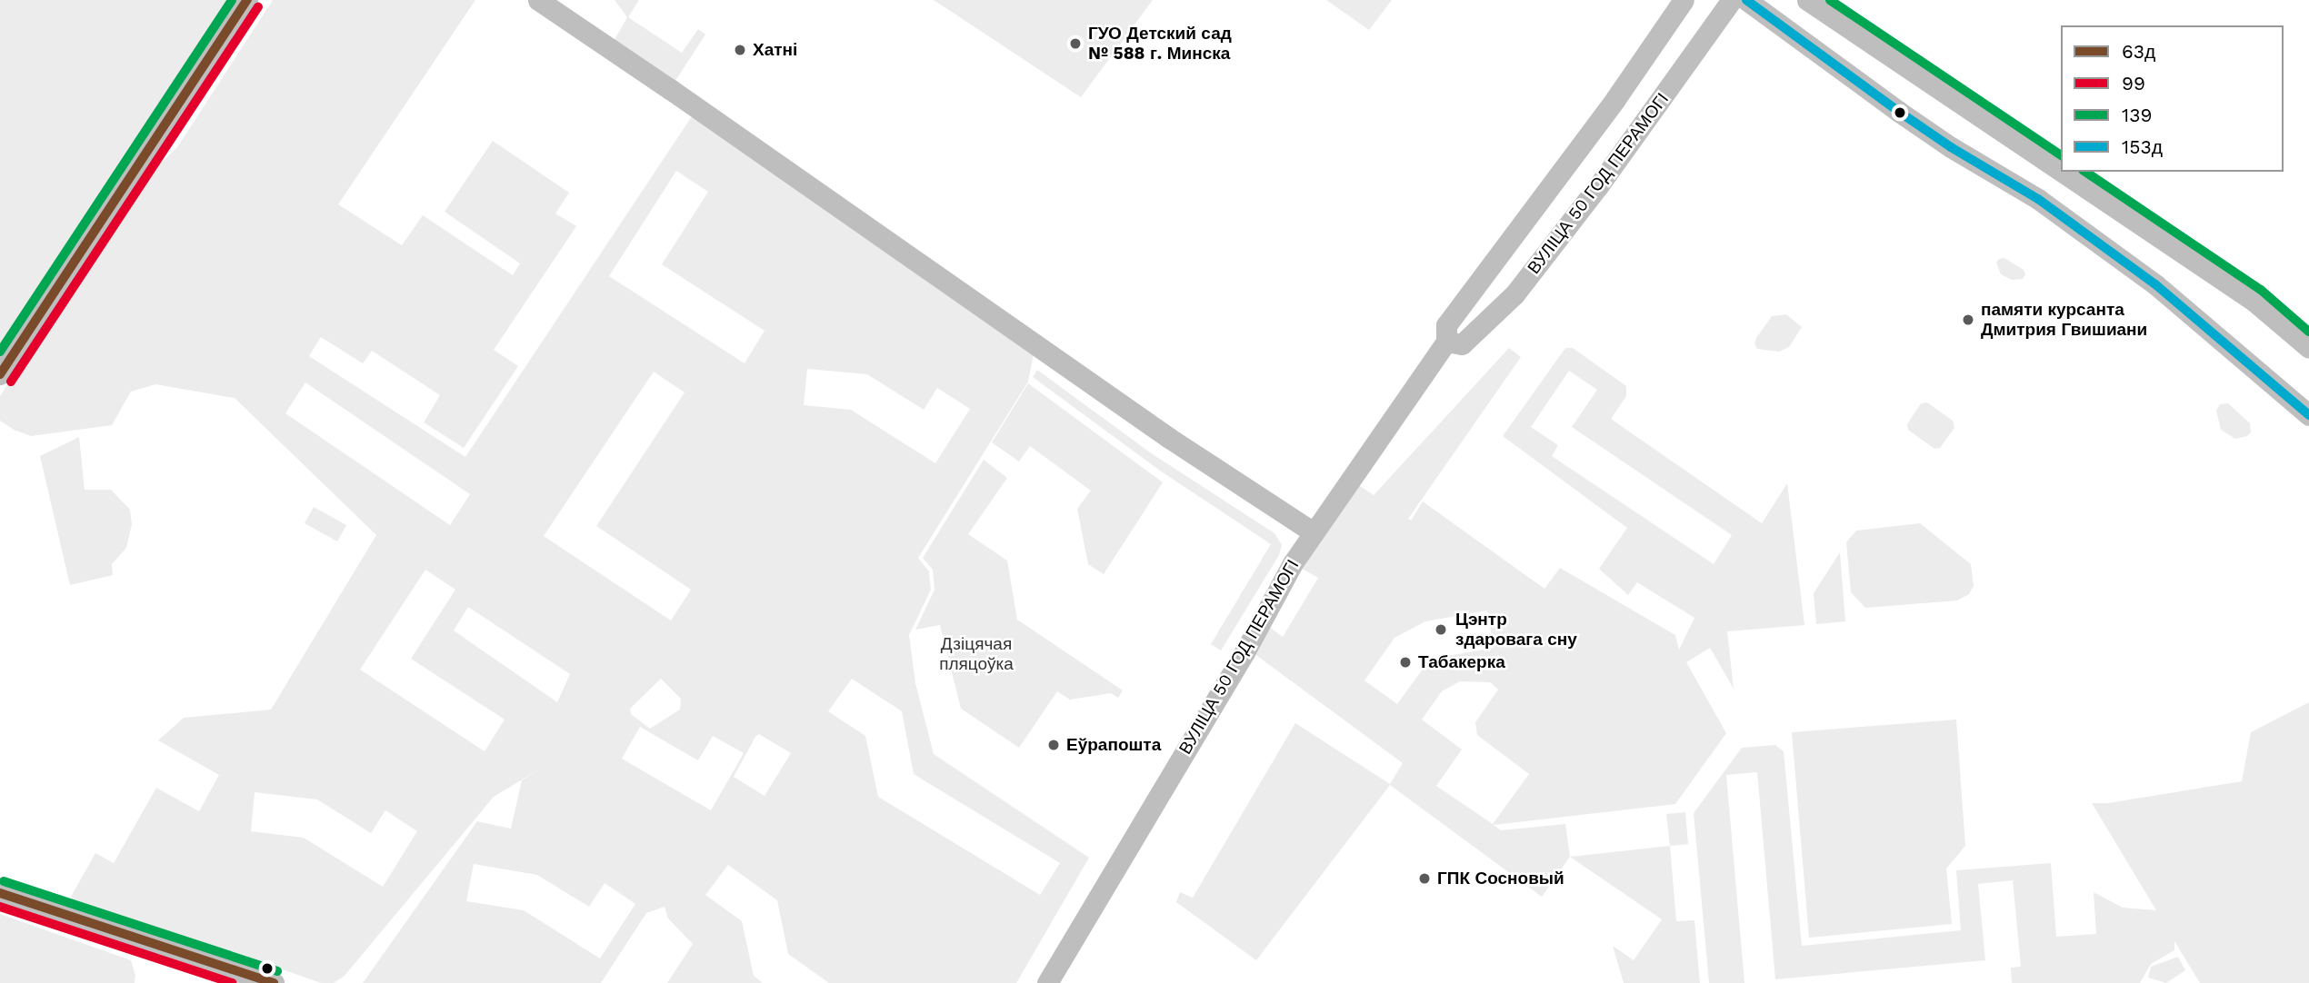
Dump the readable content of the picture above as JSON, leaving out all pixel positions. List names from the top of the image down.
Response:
{
  "streets": {
    "street": ["ВУЛІЦА 50 ГОД ПЕРАМОГІ"]
  },
  "parks": ["Дзіцячая пляцоўка"],
  "places": [
    "ГУО Детский сад № 588 г. Минска",
    "Хатні",
    "памяти курсанта Дмитрия Гвишиани",
    "Цэнтр здаровага сну",
    "Табакерка",
    "Еўрапошта",
    "ГПК Сосновый"
  ],
  "lines": [
    "transit line 63д",
    "transit line 139",
    "transit line 153д",
    "transit line 99"
  ],
  "legend": [
    "63д",
    "99",
    "139",
    "153д"
  ]
}
